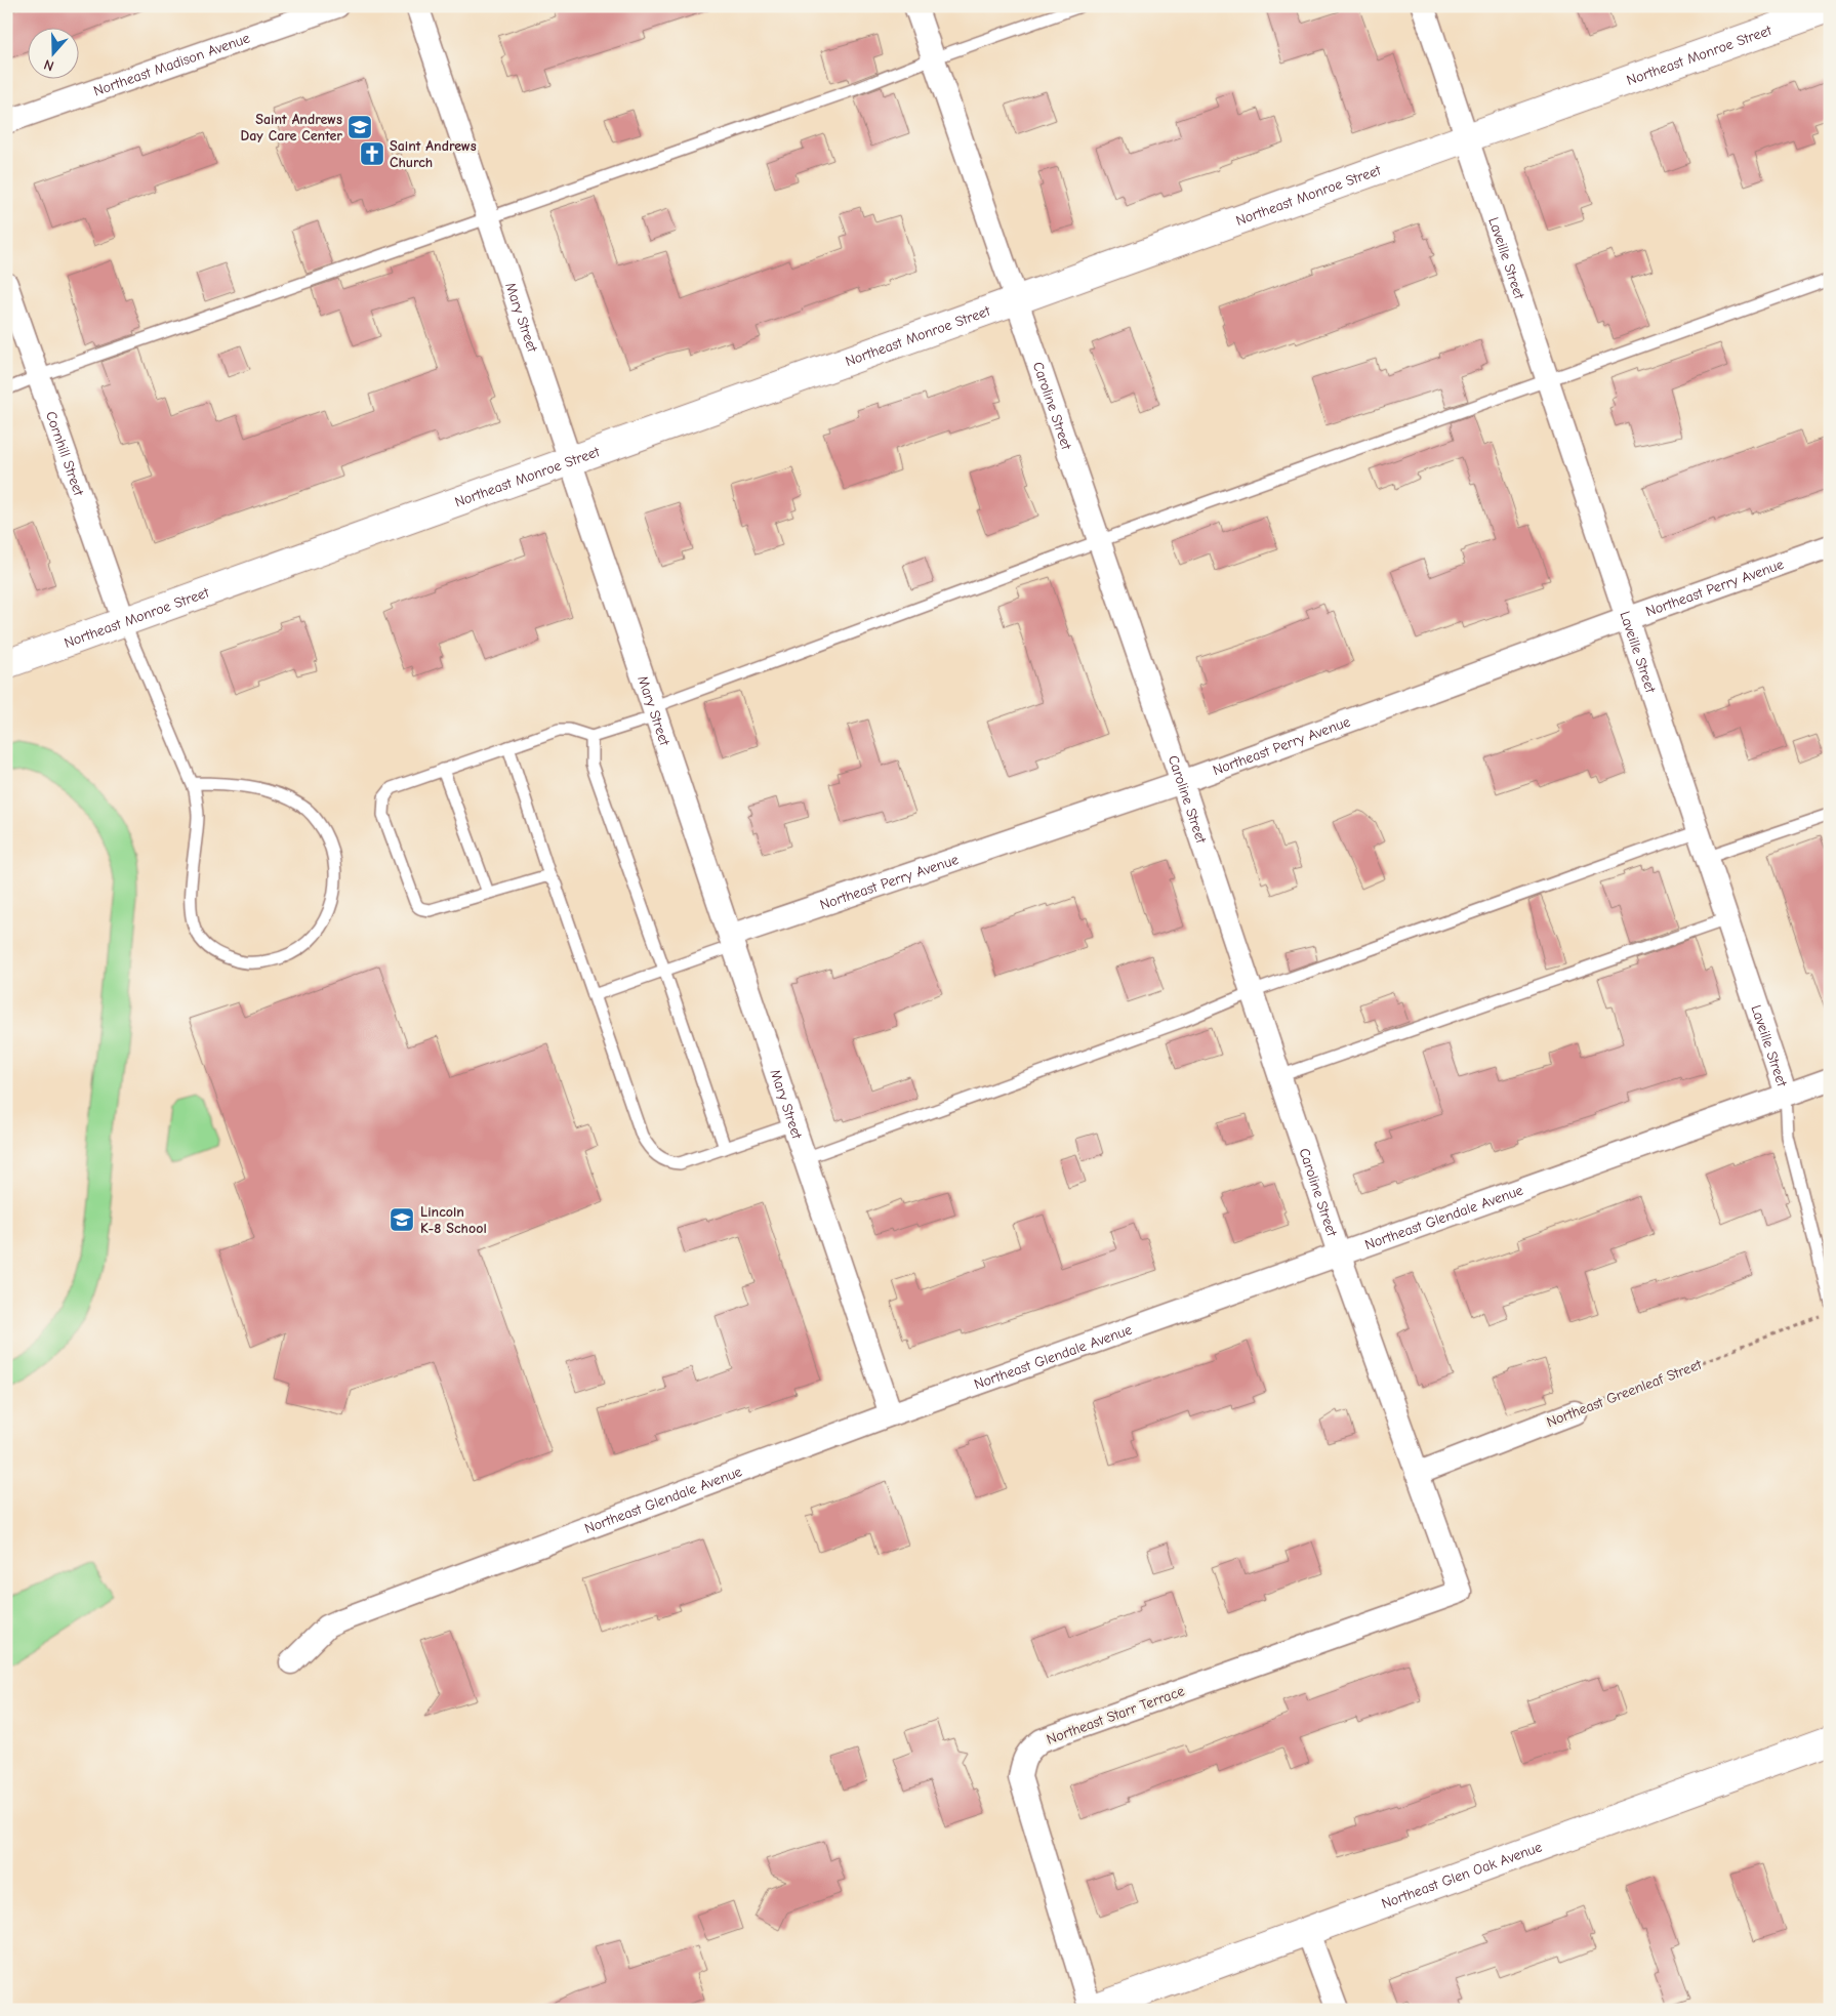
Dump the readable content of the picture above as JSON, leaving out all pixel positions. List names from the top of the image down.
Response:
{
  "streets": {
    "street": [
      "Northeast Monroe Street",
      "Northeast Madison Avenue",
      "Laveille Street",
      "Mary Street",
      "Caroline Street",
      "Cornhill Street",
      "Northeast Perry Avenue",
      "Northeast Glendale Avenue",
      "Northeast Greenleaf Street",
      "Northeast Starr Terrace",
      "Northeast Glen Oak Avenue"
    ]
  },
  "crossings": [
    ["Northeast Monroe Street", "Laveille Street"],
    ["Northeast Monroe Street", "Mary Street"],
    ["Northeast Monroe Street", "Caroline Street"],
    ["Northeast Monroe Street", "Cornhill Street"],
    ["Laveille Street", "Northeast Perry Avenue"],
    ["Laveille Street", "Northeast Glendale Avenue"],
    ["Mary Street", "Northeast Perry Avenue"],
    ["Mary Street", "Northeast Glendale Avenue"],
    ["Caroline Street", "Northeast Perry Avenue"],
    ["Caroline Street", "Northeast Glendale Avenue"],
    ["Caroline Street", "Northeast Greenleaf Street"],
    ["Caroline Street", "Northeast Starr Terrace"],
    ["Northeast Starr Terrace", "Northeast Glen Oak Avenue"]
  ],
  "places": {
    "school or university": ["Saint Andrews Day Care Center", "Lincoln K-8 School"],
    "church": ["Saint Andrews Church"]
  },
  "north": "bottom"
}
